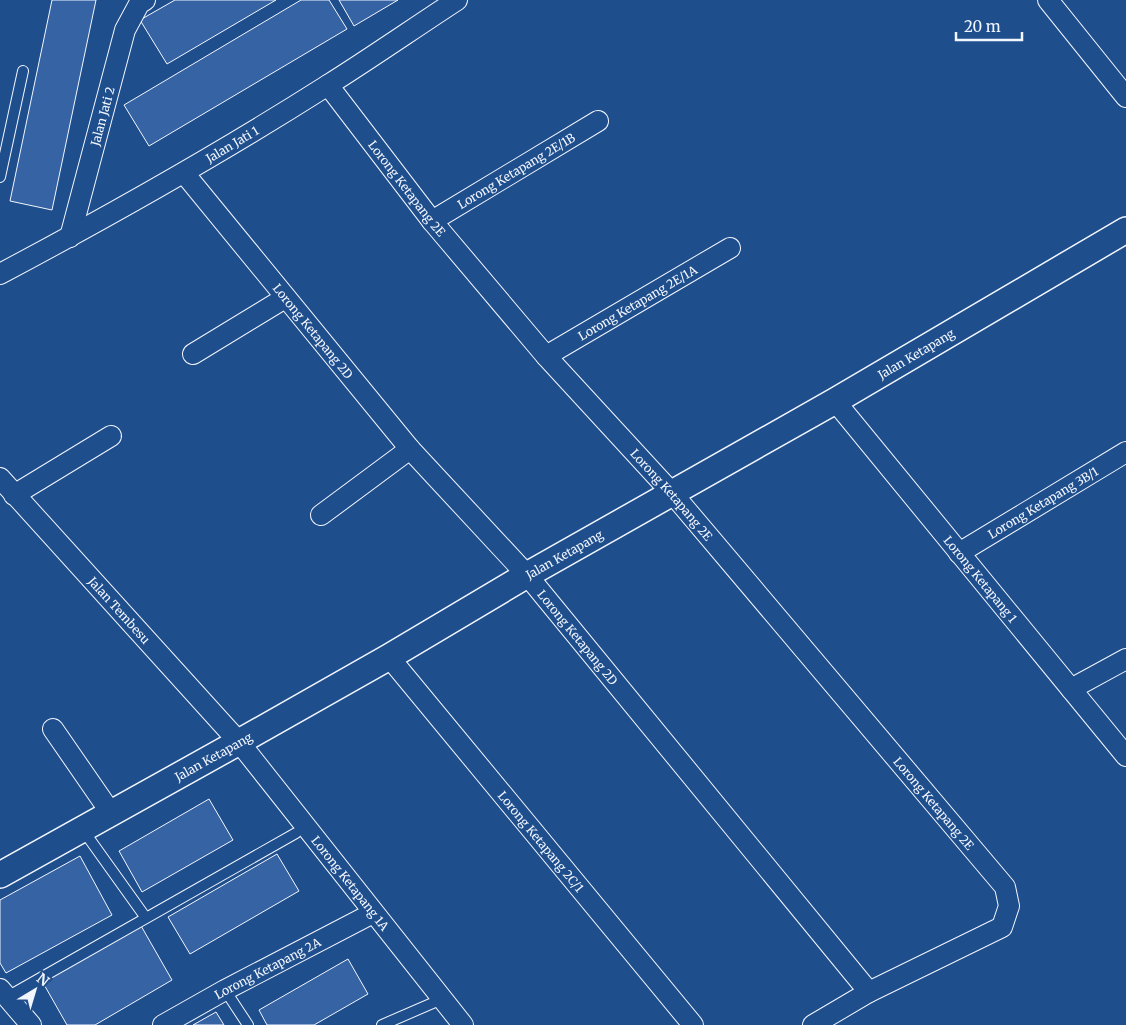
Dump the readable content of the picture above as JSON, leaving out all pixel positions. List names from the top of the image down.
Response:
{
  "streets": {
    "street": [
      "Jalan Jati 2",
      "Jalan Jati 1",
      "Lorong Ketapang 2E/1B",
      "Lorong Ketapang 2E",
      "Lorong Ketapang 2E/1A",
      "Lorong Ketapang 2D",
      "Jalan Ketapang",
      "Lorong Ketapang 3B/1",
      "Lorong Ketapang 1",
      "Jalan Tembesu",
      "Lorong Ketapang 2C/1",
      "Lorong Ketapang 1A",
      "Lorong Ketapang 2A"
    ]
  },
  "crossings": [
    ["Jalan Jati 2", "Jalan Jati 1"],
    ["Jalan Jati 1", "Lorong Ketapang 2E"],
    ["Jalan Jati 1", "Lorong Ketapang 2D"],
    ["Lorong Ketapang 2E/1B", "Lorong Ketapang 2E"],
    ["Lorong Ketapang 2E", "Lorong Ketapang 2E/1A"],
    ["Lorong Ketapang 2E", "Lorong Ketapang 2D"],
    ["Lorong Ketapang 2E", "Jalan Ketapang"],
    ["Lorong Ketapang 2D", "Jalan Ketapang"],
    ["Jalan Ketapang", "Lorong Ketapang 1"],
    ["Jalan Ketapang", "Jalan Tembesu"],
    ["Jalan Ketapang", "Lorong Ketapang 2C/1"],
    ["Jalan Ketapang", "Lorong Ketapang 1A"],
    ["Lorong Ketapang 3B/1", "Lorong Ketapang 1"],
    ["Jalan Tembesu", "Lorong Ketapang 1A"],
    ["Lorong Ketapang 1A", "Lorong Ketapang 2A"]
  ],
  "scale_bar": "20 m",
  "north": "top right"
}
